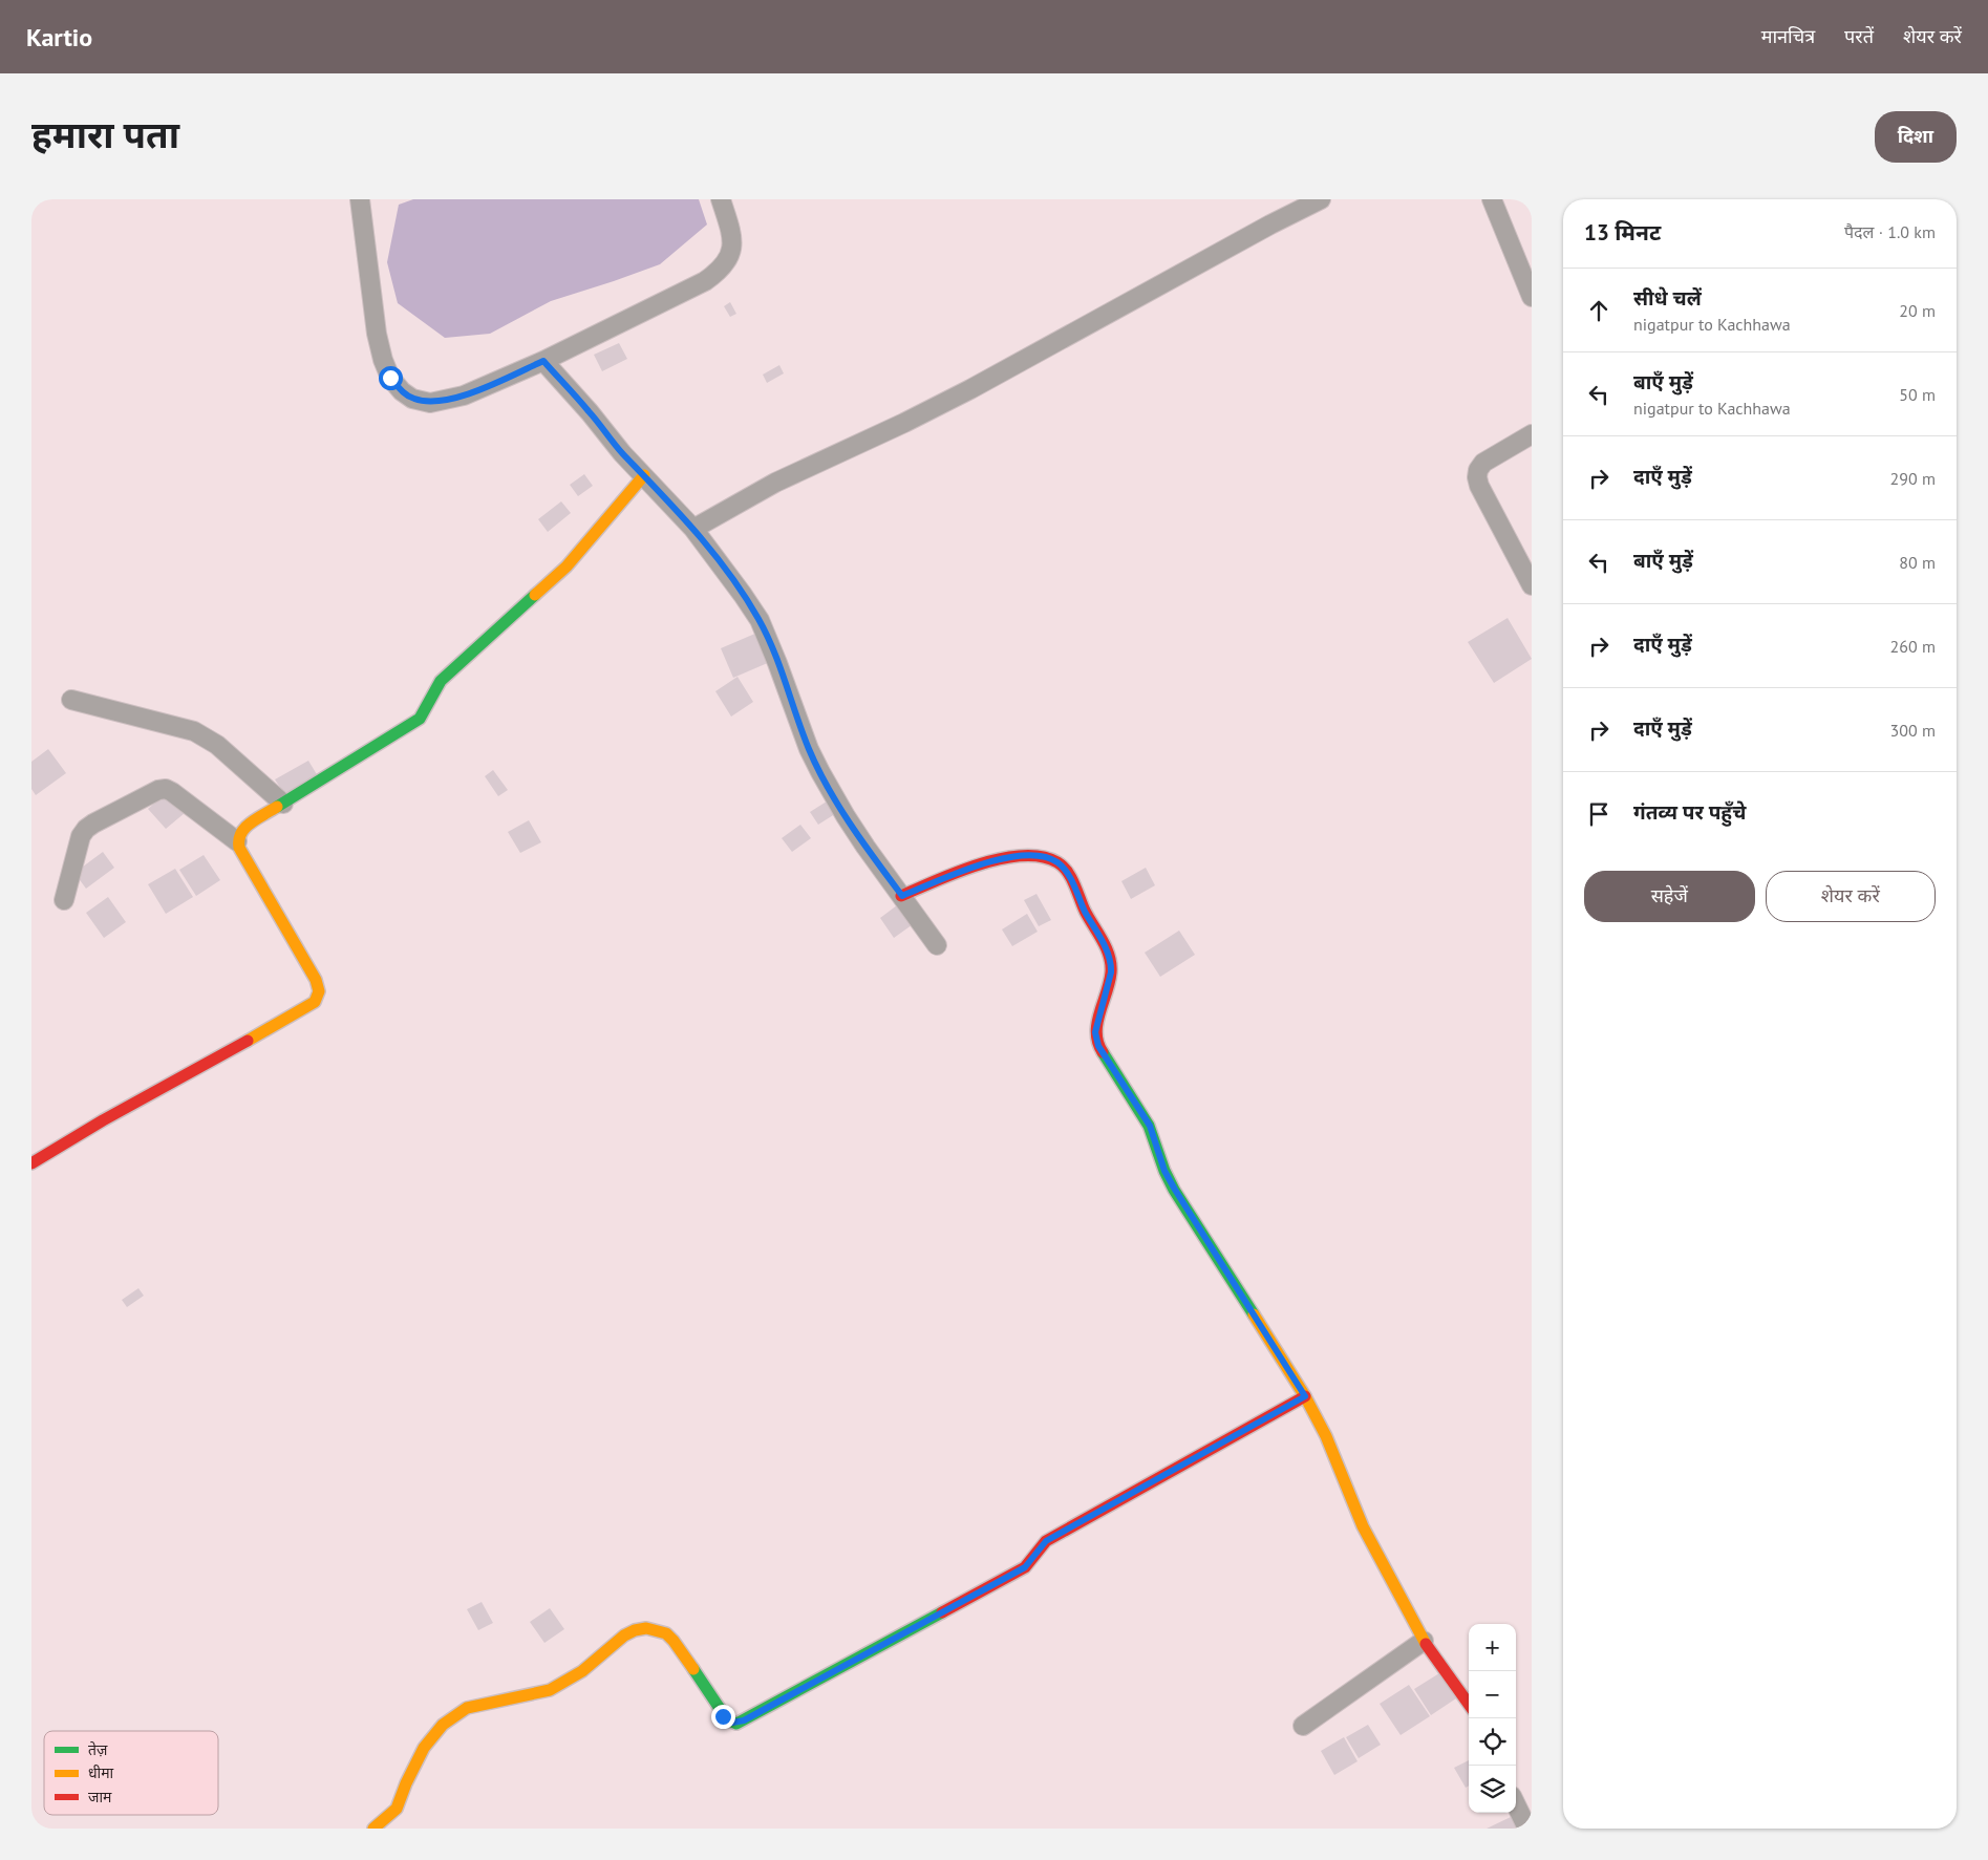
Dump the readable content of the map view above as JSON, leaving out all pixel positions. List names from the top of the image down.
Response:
{
  "legend": ["तेज़", "धीमा", "जाम"],
  "page": {
    "header": "Kartio",
    "nav": ["मानचित्र", "परतें", "शेयर करें"],
    "title": "हमारा पता",
    "buttons": [
      "दिशा",
      ["सहेजें", "शेयर करें"]
    ],
    "heading": ["13 मिनट", "पैदल · 1.0 km"],
    "list": [
      ["सीधे चलें", "nigatpur to Kachhawa", "20 m"],
      ["बाएँ मुड़ें", "nigatpur to Kachhawa", "50 m"],
      ["दाएँ मुड़ें", "290 m"],
      ["बाएँ मुड़ें", "80 m"],
      ["दाएँ मुड़ें", "260 m"],
      ["दाएँ मुड़ें", "300 m"],
      "गंतव्य पर पहुँचे"
    ],
    "map_buttons": ["+", "−"]
  }
}
